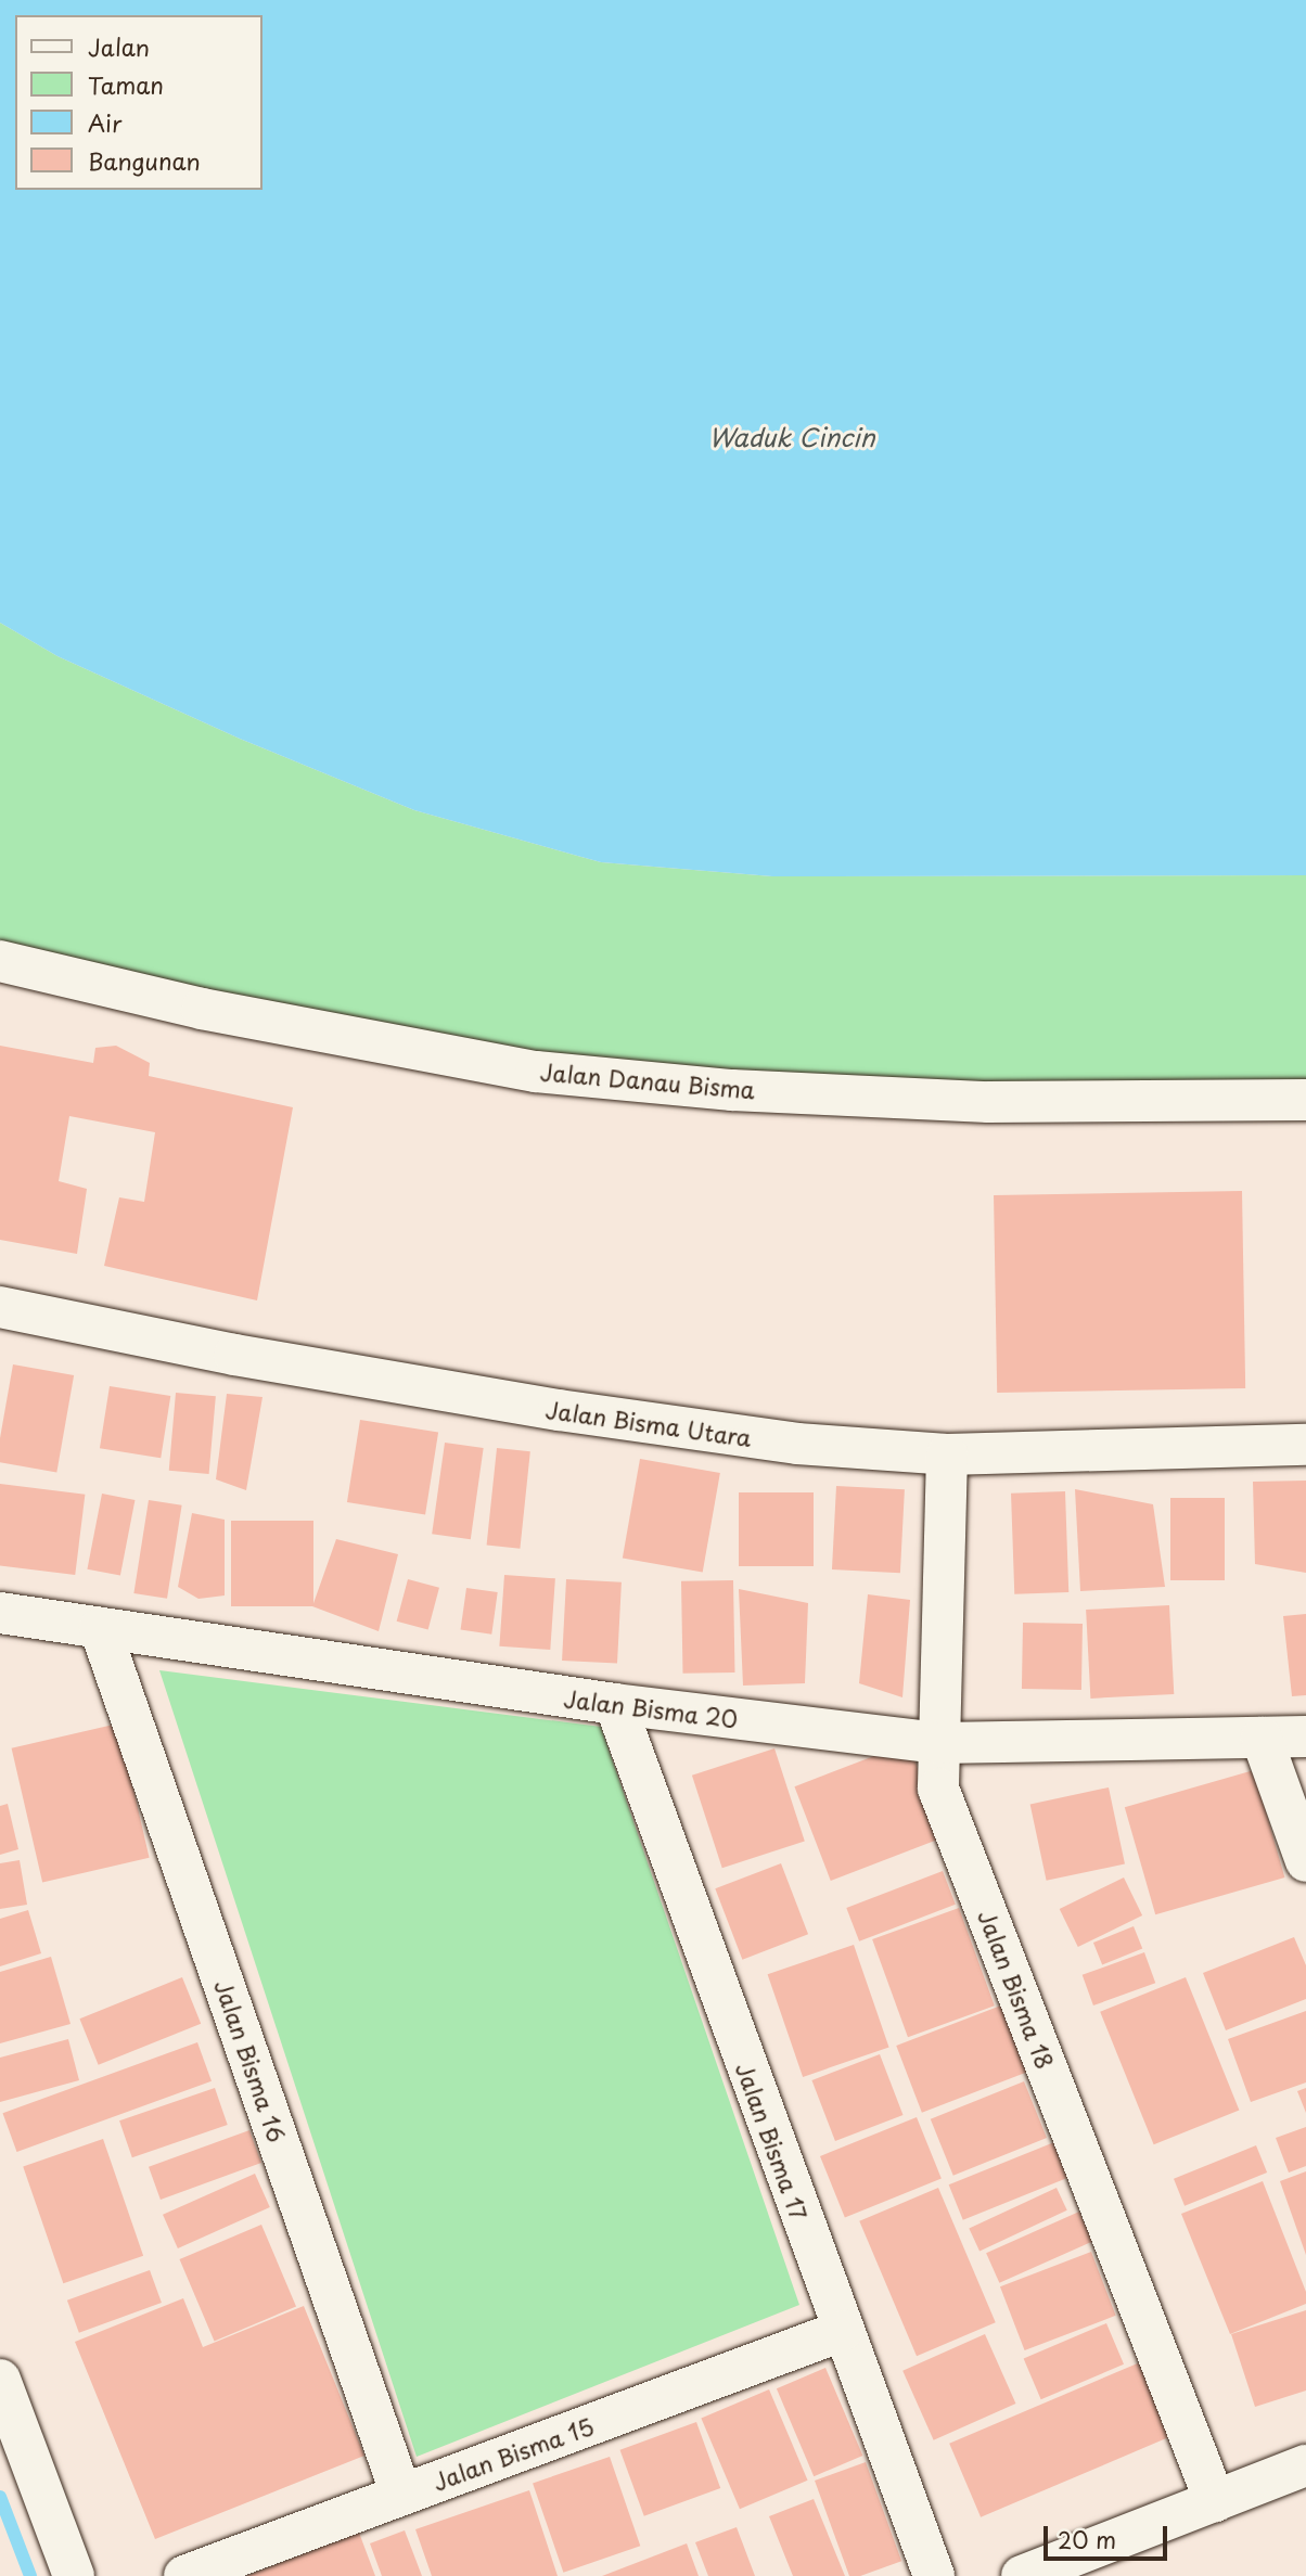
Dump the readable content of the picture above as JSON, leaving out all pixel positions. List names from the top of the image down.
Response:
{
  "streets": {
    "street": [
      "Jalan Danau Bisma",
      "Jalan Bisma Utara",
      "Jalan Bisma 20",
      "Jalan Bisma 18",
      "Jalan Bisma 16",
      "Jalan Bisma 17",
      "Jalan Bisma 15"
    ]
  },
  "crossings": [
    ["Jalan Bisma Utara", "Jalan Bisma 18"],
    ["Jalan Bisma 20", "Jalan Bisma 18"],
    ["Jalan Bisma 20", "Jalan Bisma 16"],
    ["Jalan Bisma 20", "Jalan Bisma 17"],
    ["Jalan Bisma 16", "Jalan Bisma 15"],
    ["Jalan Bisma 17", "Jalan Bisma 15"]
  ],
  "water": ["Waduk Cincin"],
  "legend": [
    "Jalan",
    "Taman",
    "Air",
    "Bangunan"
  ],
  "scale_bar": "20 m"
}
